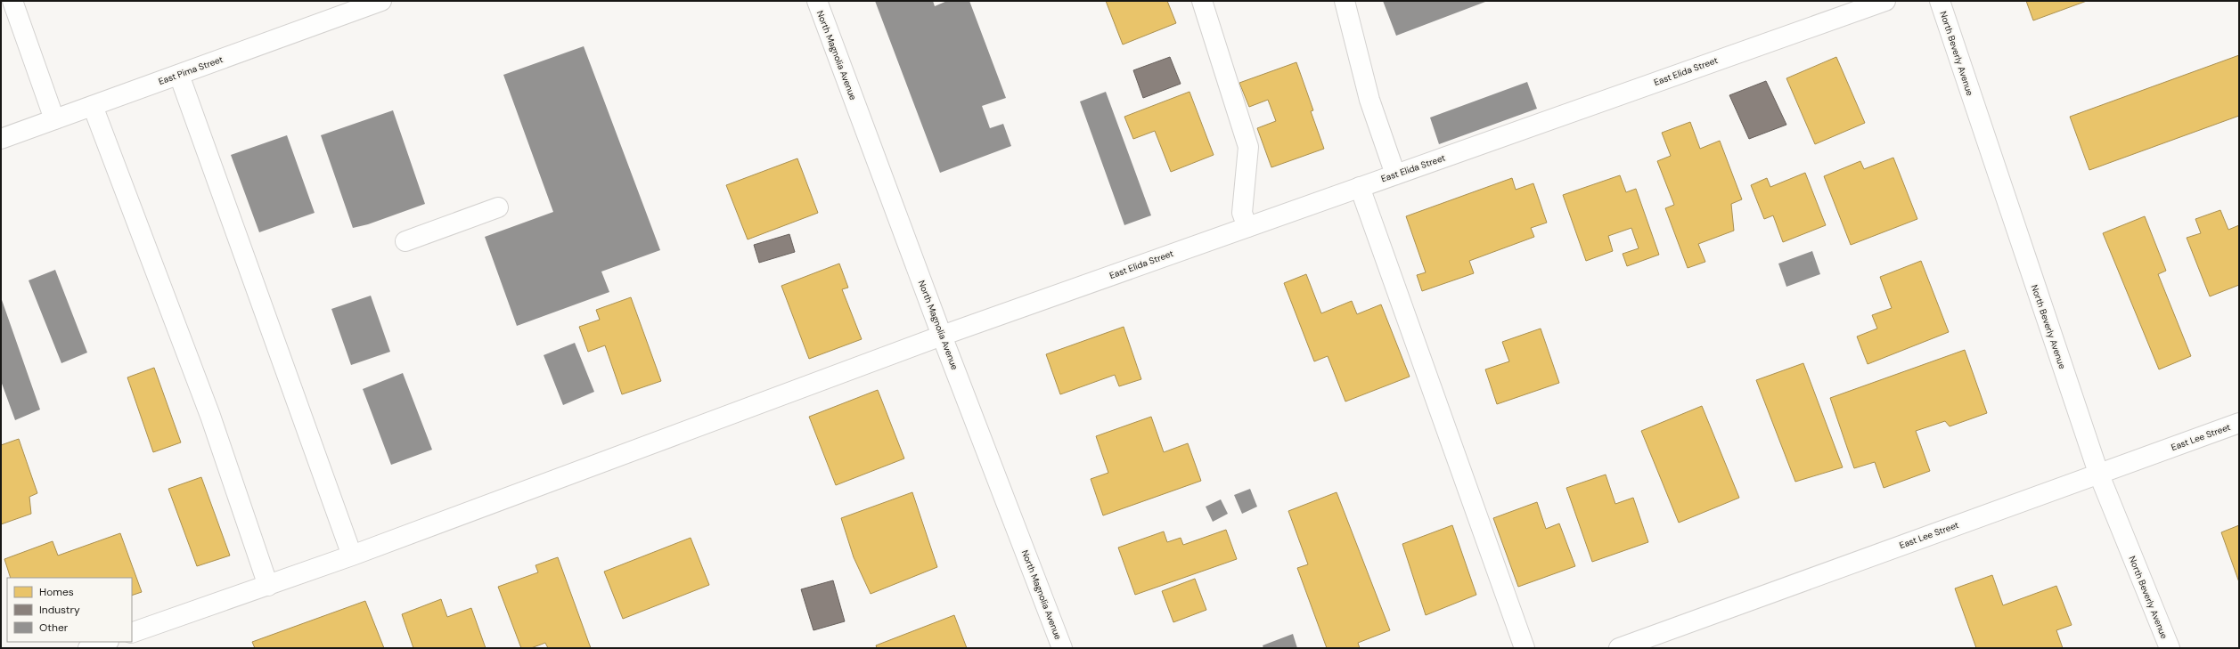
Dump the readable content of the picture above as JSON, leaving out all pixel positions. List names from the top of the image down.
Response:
{
  "streets": {
    "street": [
      "North Beverly Avenue",
      "North Magnolia Avenue",
      "East Pima Street",
      "East Elida Street",
      "East Lee Street"
    ]
  },
  "crossings": [
    ["North Beverly Avenue", "East Lee Street"],
    ["North Magnolia Avenue", "East Elida Street"]
  ],
  "legend": ["Homes", "Industry", "Other"]
}
